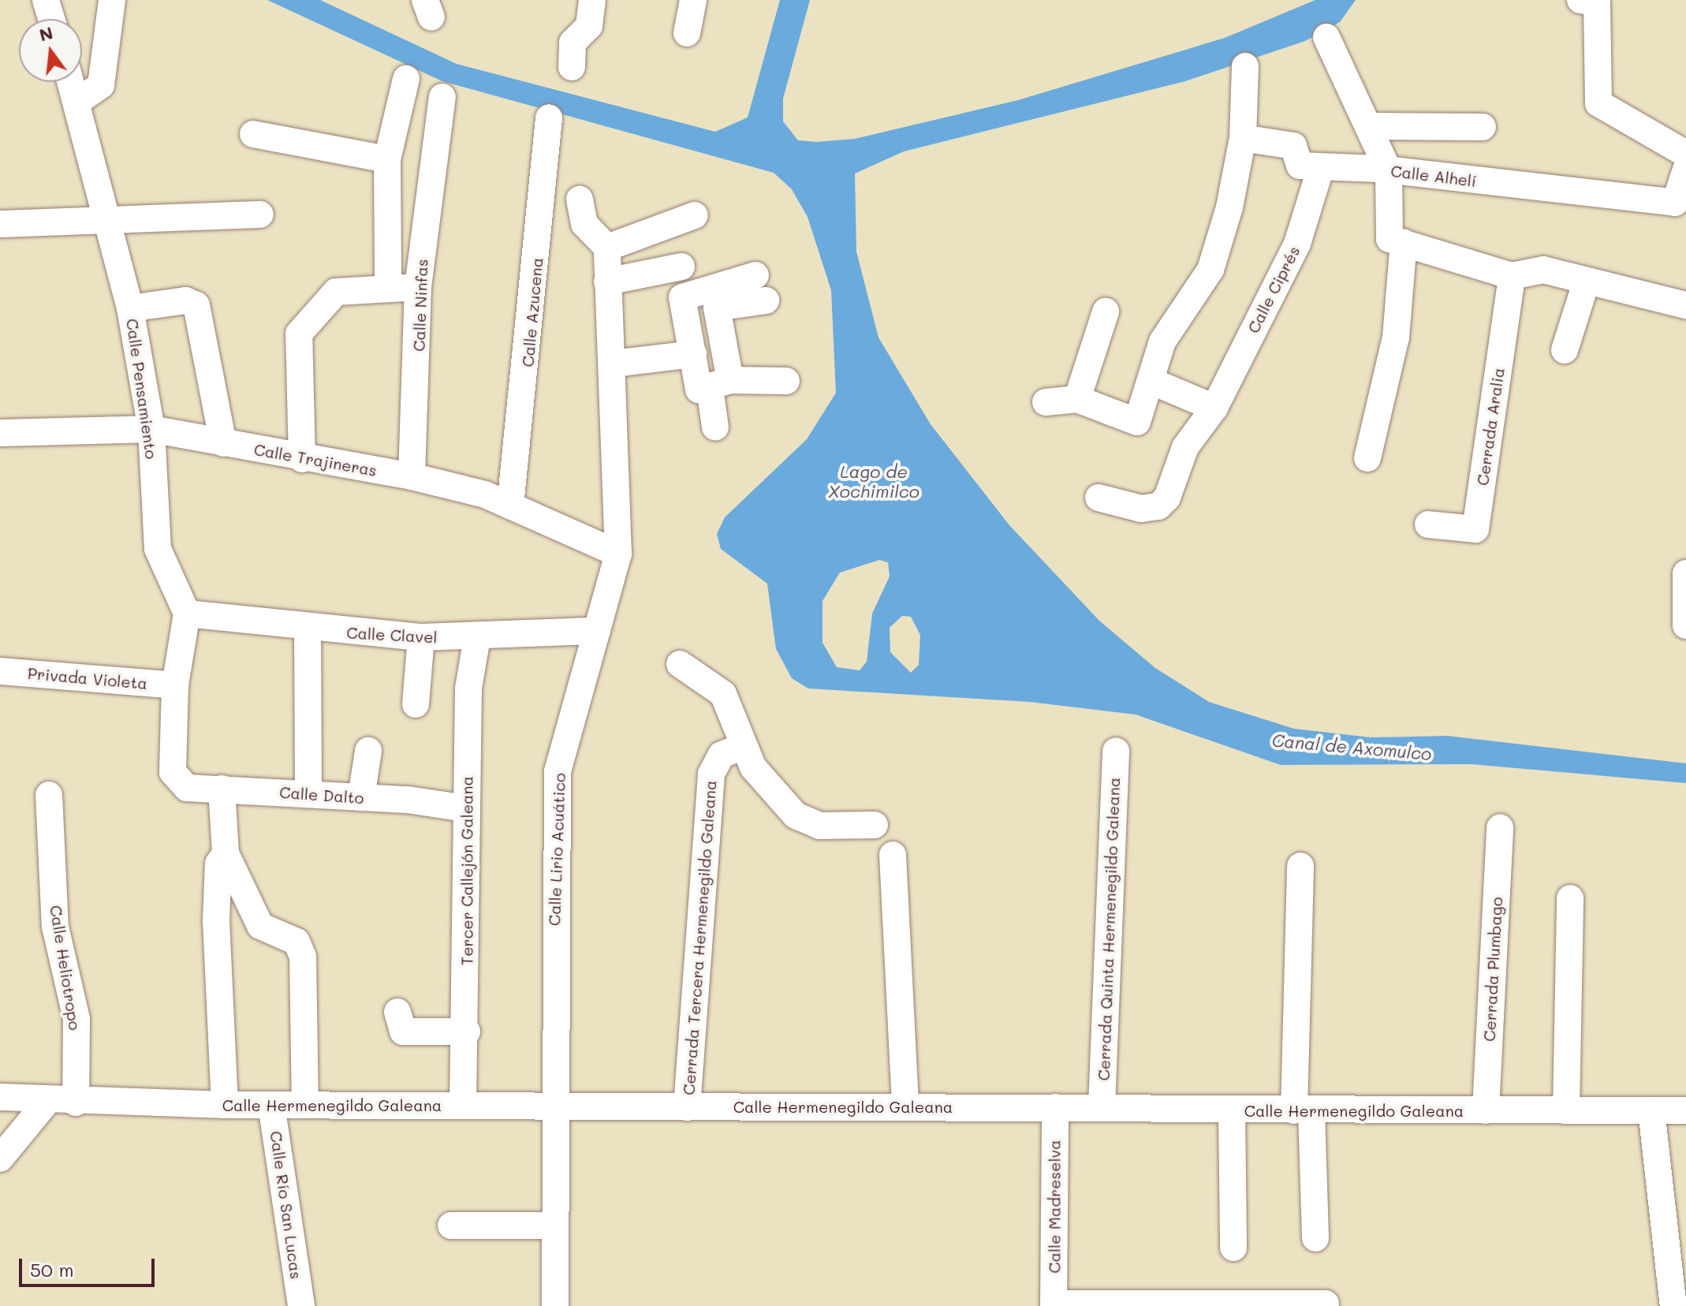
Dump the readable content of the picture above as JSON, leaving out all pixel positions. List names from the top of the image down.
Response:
{
  "streets": {
    "street": [
      "Calle Alhelí",
      "Calle Ciprés",
      "Calle Ninfas",
      "Calle Azucena",
      "Calle Pensamiento",
      "Cerrada Aralia",
      "Calle Trajineras",
      "Calle Clavel",
      "Privada Violeta",
      "Calle Dalto",
      "Calle Lirio Acuático",
      "Tercer Callejón Galeana",
      "Cerrada Quinta Hermenegildo Galeana",
      "Cerrada Tercera Hermenegildo Galeana",
      "Calle Heliotropo",
      "Cerrada Plumbago",
      "Calle Hermenegildo Galeana",
      "Calle Río San Lucas",
      "Calle Madreselva"
    ]
  },
  "crossings": [
    ["Calle Alhelí", "Calle Ciprés"],
    ["Calle Ninfas", "Calle Trajineras"],
    ["Calle Azucena", "Calle Trajineras"],
    ["Calle Pensamiento", "Calle Trajineras"],
    ["Calle Pensamiento", "Calle Clavel"],
    ["Calle Trajineras", "Calle Lirio Acuático"],
    ["Calle Clavel", "Calle Lirio Acuático"],
    ["Calle Clavel", "Tercer Callejón Galeana"],
    ["Privada Violeta", "Calle Dalto"],
    ["Calle Dalto", "Tercer Callejón Galeana"],
    ["Calle Lirio Acuático", "Calle Hermenegildo Galeana"],
    ["Tercer Callejón Galeana", "Calle Hermenegildo Galeana"],
    ["Cerrada Quinta Hermenegildo Galeana", "Calle Hermenegildo Galeana"],
    ["Cerrada Tercera Hermenegildo Galeana", "Calle Hermenegildo Galeana"],
    ["Calle Heliotropo", "Calle Hermenegildo Galeana"],
    ["Cerrada Plumbago", "Calle Hermenegildo Galeana"],
    ["Calle Hermenegildo Galeana", "Calle Río San Lucas"],
    ["Calle Hermenegildo Galeana", "Calle Madreselva"]
  ],
  "water": ["Lago de Xochimilco", "Canal de Axomulco"],
  "scale_bar": "50 m",
  "north": "top"
}
